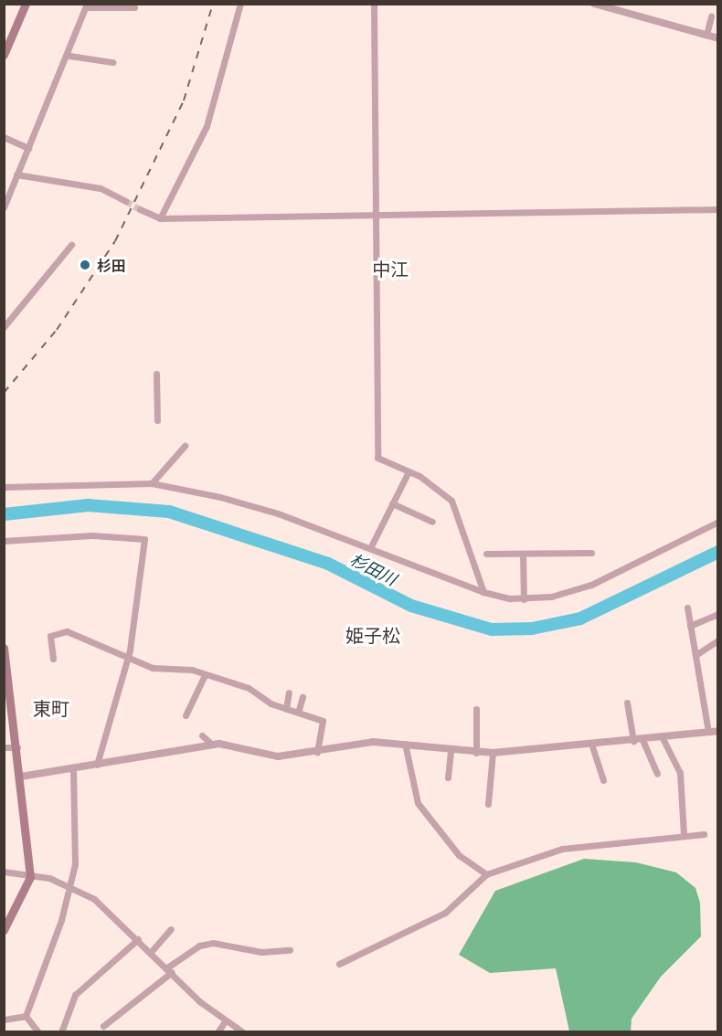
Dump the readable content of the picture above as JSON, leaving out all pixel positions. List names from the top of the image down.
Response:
{
  "districts": ["中江", "姫子松", "東町"],
  "water": ["杉田川"],
  "places": ["杉田"]
}
